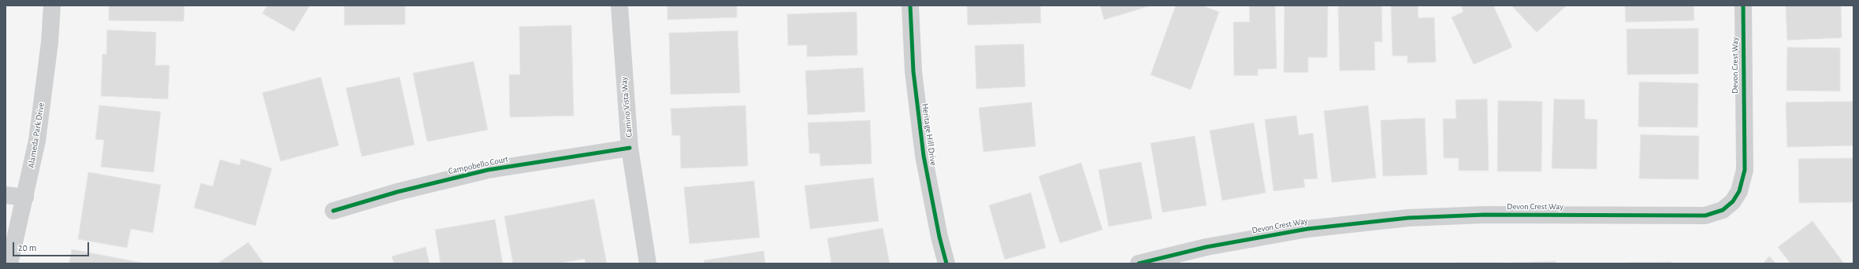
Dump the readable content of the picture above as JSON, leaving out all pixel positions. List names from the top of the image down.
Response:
{
  "streets": {
    "street": [
      "Devon Crest Way",
      "Camino Vista Way",
      "Heritage Hill Drive",
      "Alameda Park Drive",
      "Campobello Court"
    ]
  },
  "crossings": [
    ["Camino Vista Way", "Campobello Court"]
  ],
  "scale_bar": "20 m"
}
